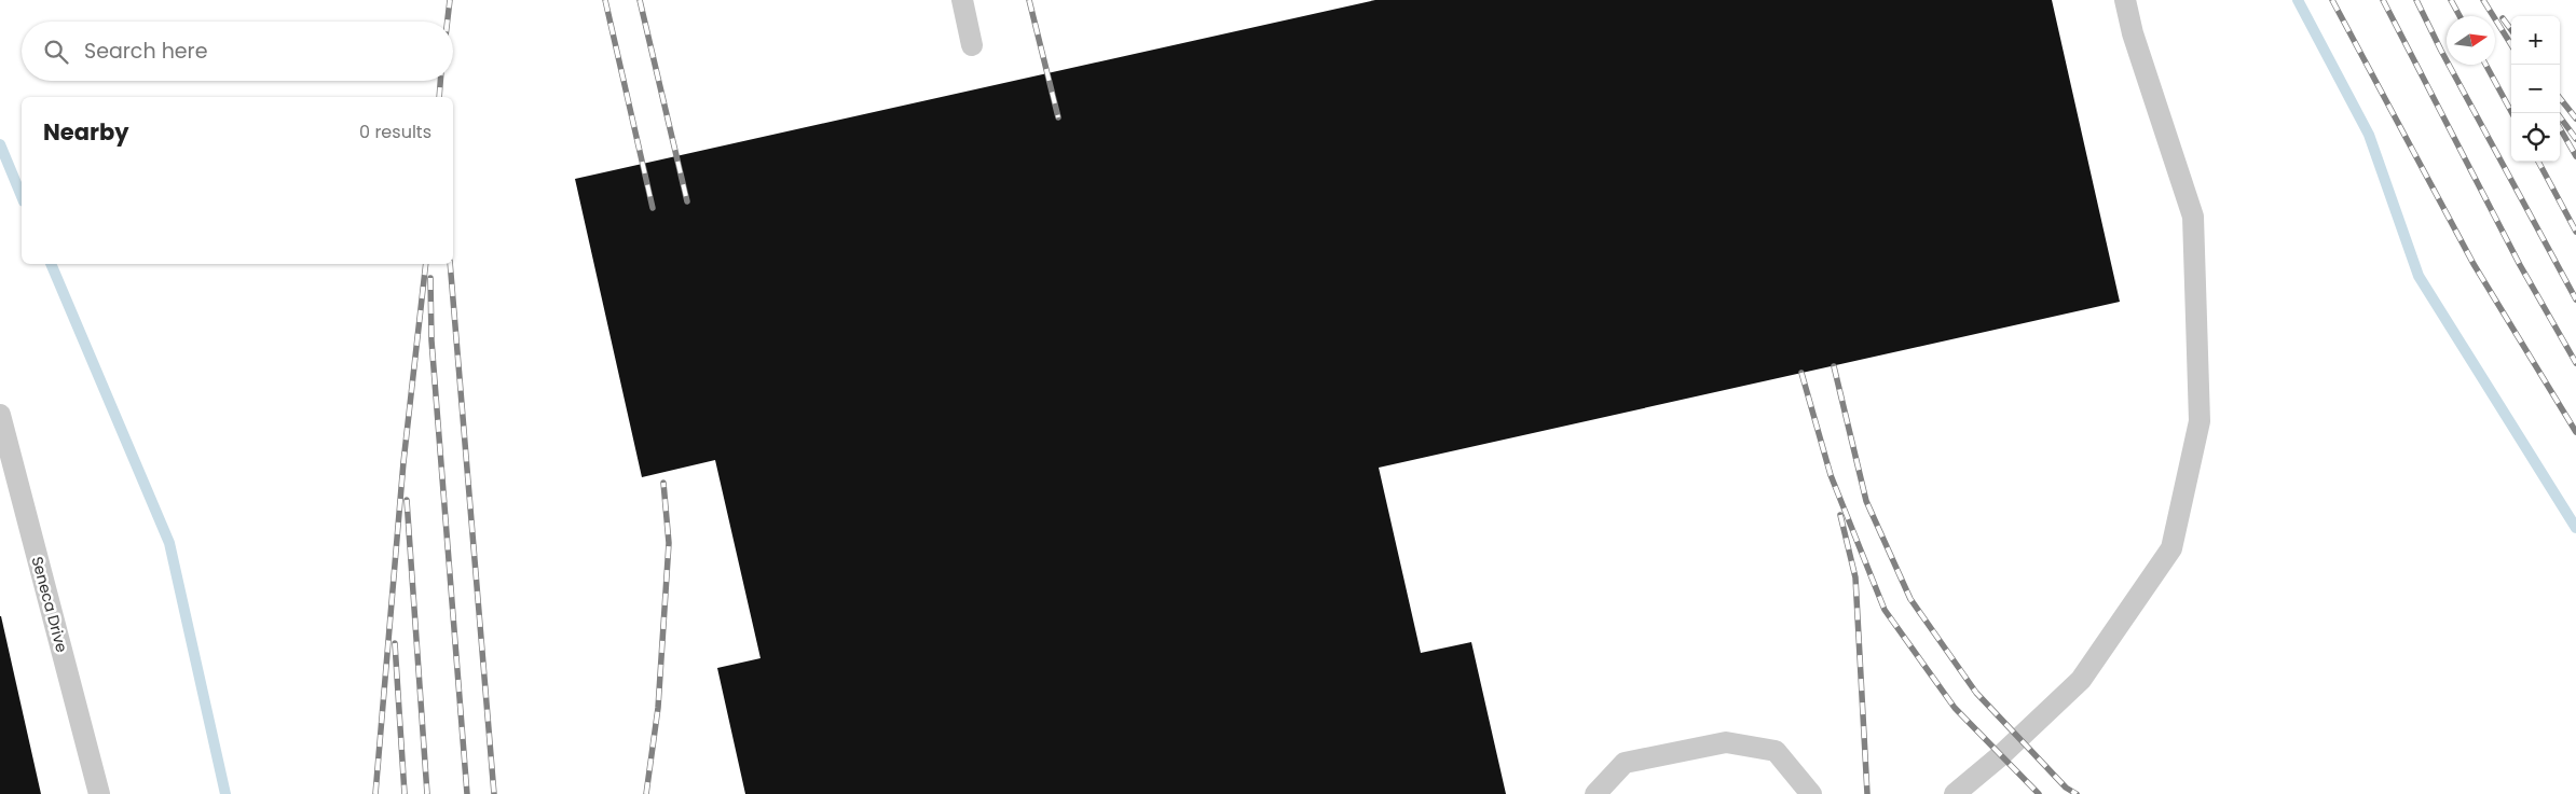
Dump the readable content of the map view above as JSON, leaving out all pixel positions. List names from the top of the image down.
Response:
{
  "streets": {
    "lane": ["Seneca Drive"]
  },
  "north": "right",
  "page": {
    "map_buttons": ["+", "−"],
    "search": "Search here",
    "heading": ["Nearby", "0 results"]
  }
}
